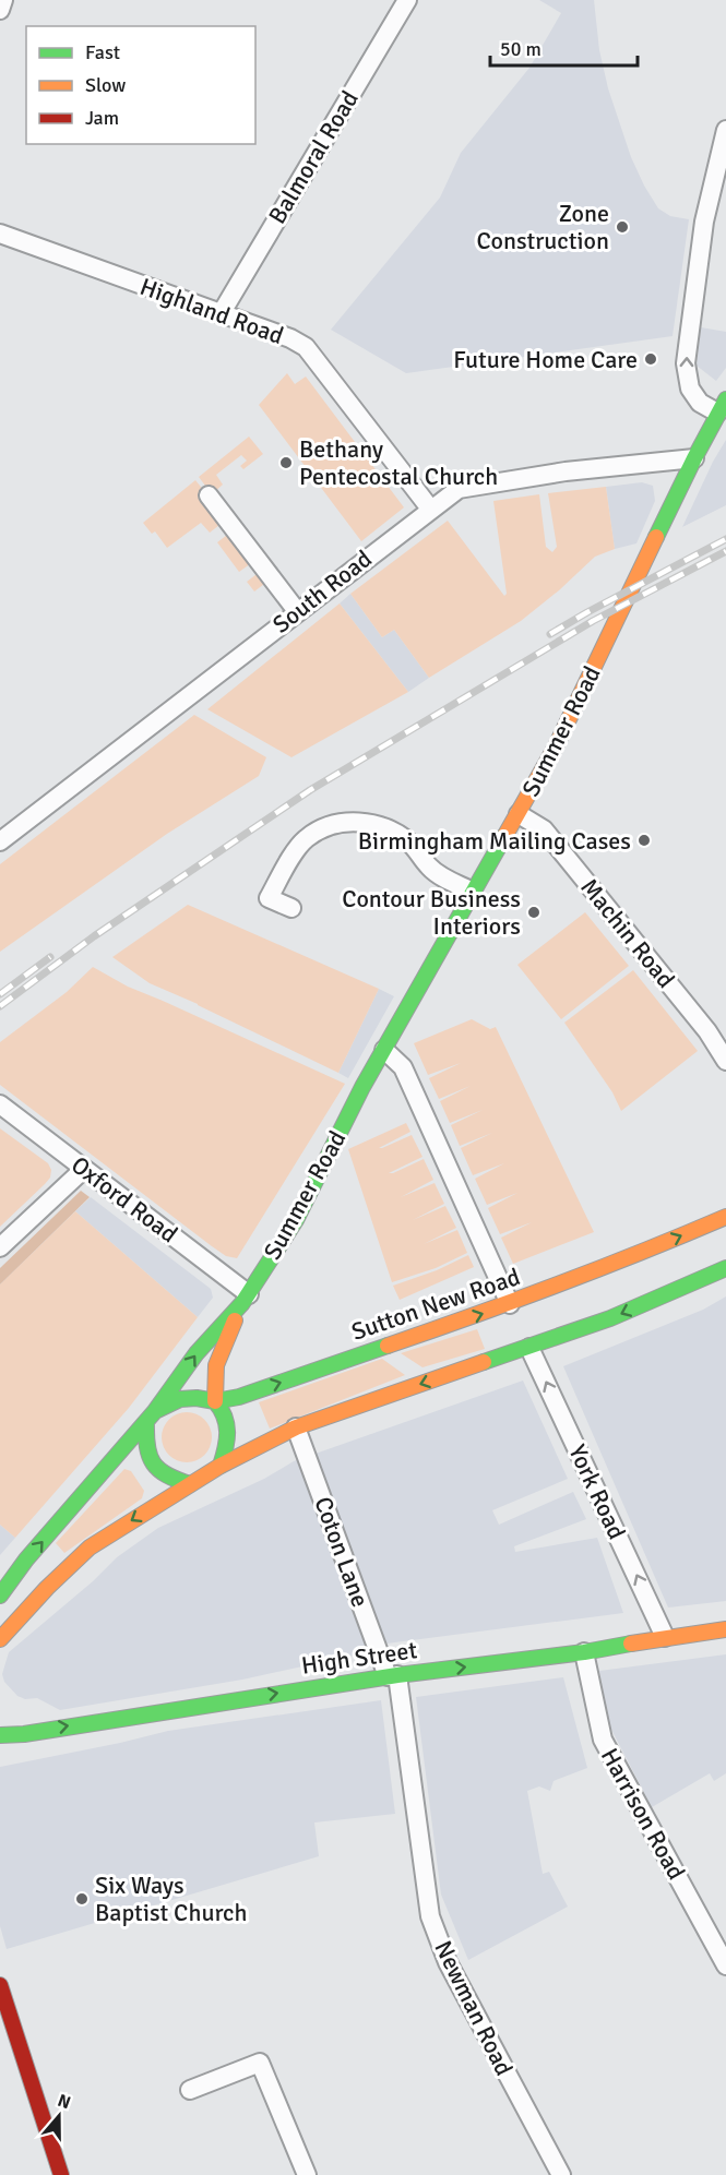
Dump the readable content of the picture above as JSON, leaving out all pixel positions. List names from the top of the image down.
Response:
{
  "streets": {
    "main road": ["Summer Road", "Sutton New Road", "High Street"],
    "street": [
      "Balmoral Road",
      "Highland Road",
      "South Road",
      "Machin Road",
      "Oxford Road",
      "York Road",
      "Coton Lane",
      "Harrison Road",
      "Newman Road"
    ]
  },
  "crossings": [
    ["Balmoral Road", "Highland Road"],
    ["Highland Road", "South Road"],
    ["South Road", "Summer Road"],
    ["Summer Road", "Machin Road"],
    ["Summer Road", "Oxford Road"],
    ["Summer Road", "Sutton New Road"],
    ["York Road", "High Street"],
    ["Coton Lane", "High Street"],
    ["Coton Lane", "Newman Road"],
    ["High Street", "Harrison Road"],
    ["High Street", "Newman Road"]
  ],
  "one_way": ["York Road", "High Street"],
  "places": [
    "Zone Construction",
    "Future Home Care",
    "Bethany Pentecostal Church",
    "Birmingham Mailing Cases",
    "Contour Business Interiors",
    "Six Ways Baptist Church"
  ],
  "legend": ["Fast", "Slow", "Jam"],
  "scale_bar": "50 m",
  "north": "top"
}
